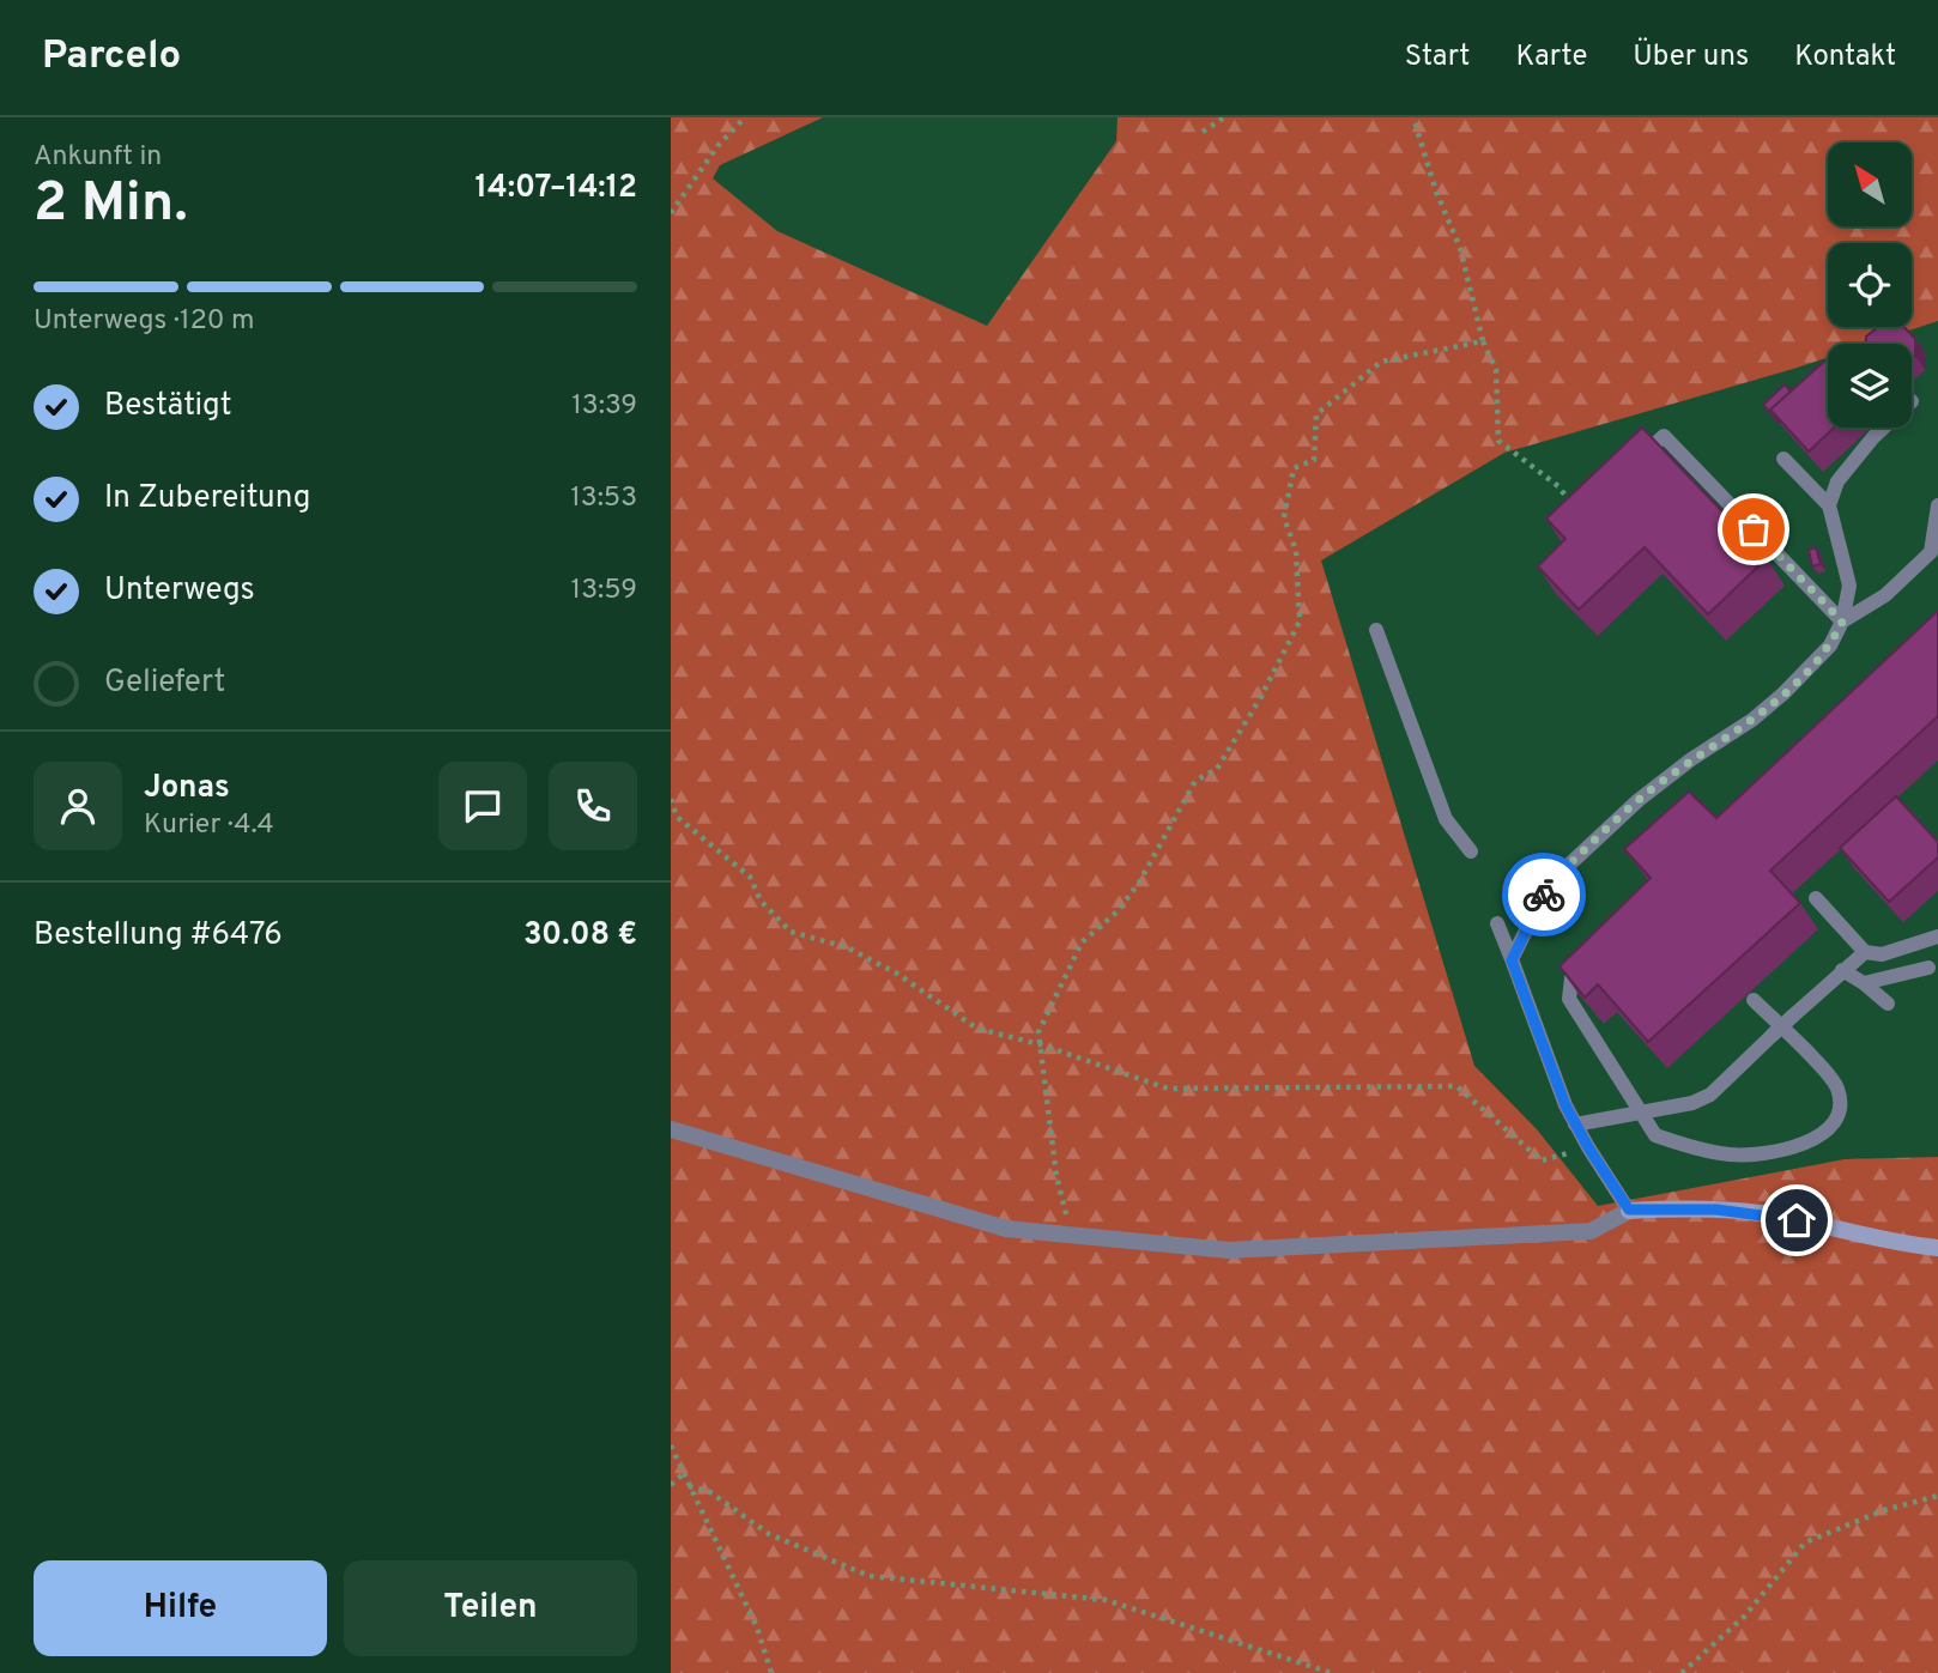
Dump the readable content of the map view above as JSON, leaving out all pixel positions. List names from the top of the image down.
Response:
{
  "north": "top left",
  "page": {
    "header": "Parcelo",
    "nav": [
      "Start",
      "Karte",
      "Über uns",
      "Kontakt"
    ],
    "heading": ["2 Min.", "Ankunft in", "14:07–14:12"],
    "panel": [
      "Jonas",
      "Kurier · 4.4",
      "Bestellung #6476",
      "30.08 €"
    ],
    "bar": "Unterwegs · 120 m",
    "list": [
      ["Bestätigt", "13:39"],
      ["In Zubereitung", "13:53"],
      ["Unterwegs", "13:59"],
      "Geliefert"
    ],
    "buttons": ["Hilfe", "Teilen"]
  }
}
